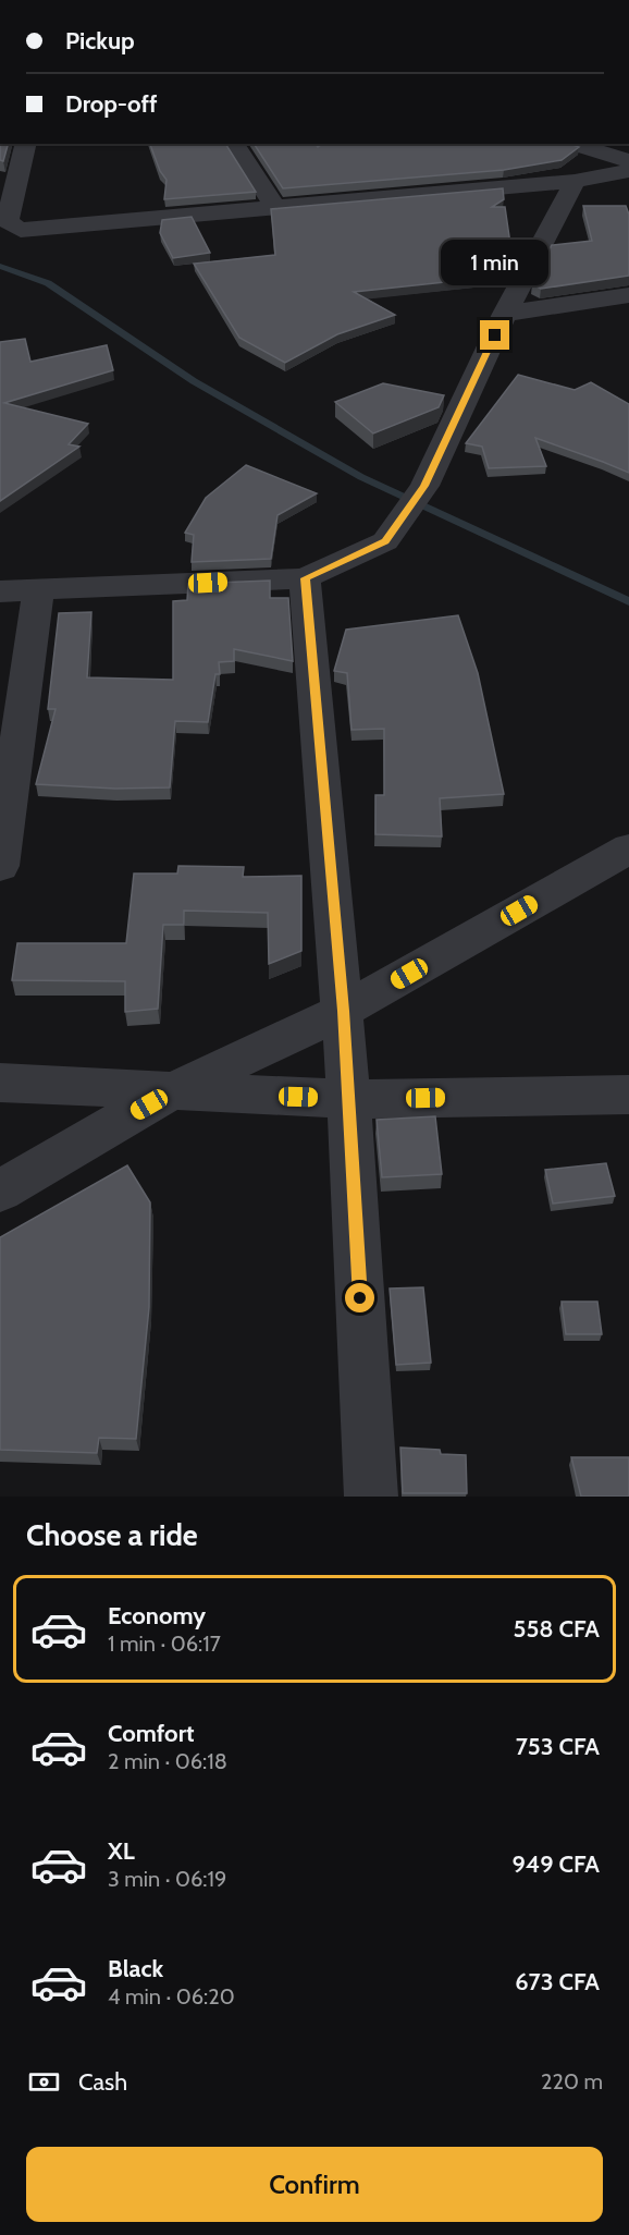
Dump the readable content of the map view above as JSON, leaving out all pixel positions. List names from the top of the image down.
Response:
{
  "page": {
    "banner": ["Pickup", "Drop-off"],
    "bubble": "1 min",
    "heading": "Choose a ride",
    "list": [
      {
        "name": "Economy",
        "note": "1 min · 06:17",
        "value": "558 CFA"
      },
      {
        "name": "Comfort",
        "note": "2 min · 06:18",
        "value": "753 CFA"
      },
      {
        "name": "XL",
        "note": "3 min · 06:19",
        "value": "949 CFA"
      },
      {
        "name": "Black",
        "note": "4 min · 06:20",
        "value": "673 CFA"
      }
    ],
    "pay": ["Cash", "220 m"],
    "buttons": "Confirm"
  }
}
